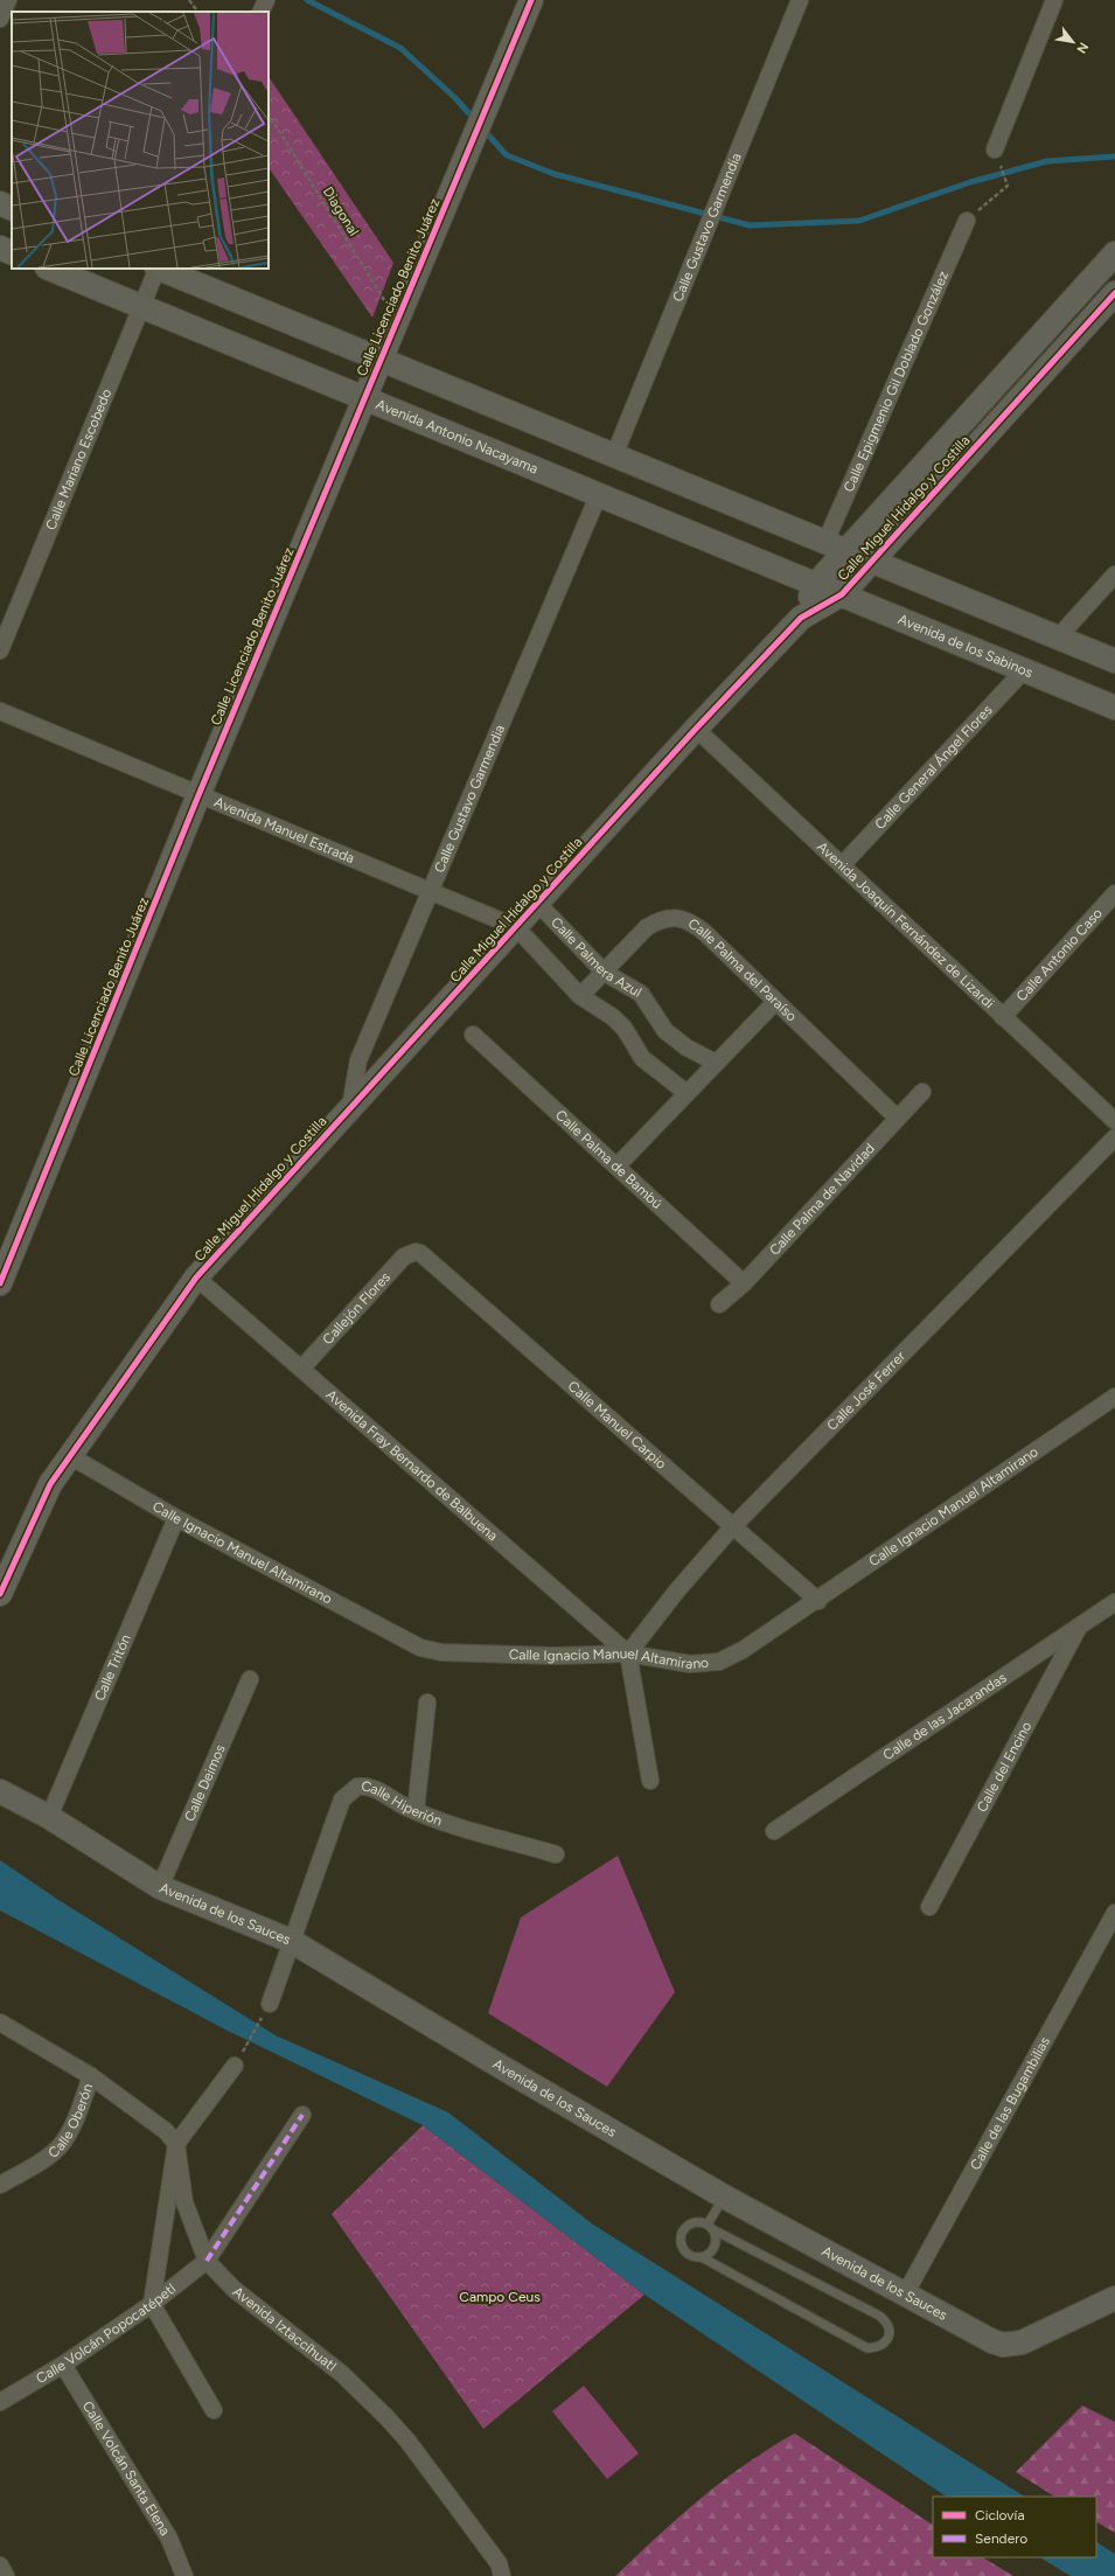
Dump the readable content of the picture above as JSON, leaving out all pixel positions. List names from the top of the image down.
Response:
{
  "streets": {
    "street": [
      "Calle Gustavo Garmendia",
      "Calle Licenciado Benito Juárez",
      "Calle Epigmenio Gil Doblado González",
      "Avenida Antonio Nacayama",
      "Calle Mariano Escobedo",
      "Calle Miguel Hidalgo y Costilla",
      "Avenida de los Sabinos",
      "Calle General Ángel Flores",
      "Avenida Manuel Estrada",
      "Avenida Joaquín Fernández de Lizardi",
      "Calle Antonio Caso",
      "Calle Palmera Azul",
      "Calle Palma del Paraíso",
      "Calle Palma de Bambú",
      "Calle Palma de Navidad",
      "Callejón Flores",
      "Calle José Ferrer",
      "Calle Manuel Carpio",
      "Avenida Fray Bernardo de Balbuena",
      "Calle Ignacio Manuel Altamirano",
      "Calle Tritón",
      "Calle de las Jacarandas",
      "Calle del Encino",
      "Calle Deimos",
      "Calle Hiperión",
      "Avenida de los Sauces",
      "Calle de las Bugambilias",
      "Calle Oberón",
      "Avenida Iztaccíhuatl",
      "Calle Volcán Popocatépetl",
      "Calle Volcán Santa Elena"
    ],
    "path": ["Diagonal"]
  },
  "crossings": [
    ["Diagonal", "Calle Licenciado Benito Juárez"],
    ["Calle Gustavo Garmendia", "Avenida Antonio Nacayama"],
    ["Calle Gustavo Garmendia", "Calle Miguel Hidalgo y Costilla"],
    ["Calle Gustavo Garmendia", "Avenida Manuel Estrada"],
    ["Calle Licenciado Benito Juárez", "Avenida Antonio Nacayama"],
    ["Calle Licenciado Benito Juárez", "Avenida Manuel Estrada"],
    ["Calle Epigmenio Gil Doblado González", "Calle Miguel Hidalgo y Costilla"],
    ["Avenida Antonio Nacayama", "Calle Mariano Escobedo"],
    ["Avenida Antonio Nacayama", "Calle Miguel Hidalgo y Costilla"],
    ["Avenida Antonio Nacayama", "Avenida de los Sabinos"],
    ["Calle Miguel Hidalgo y Costilla", "Avenida de los Sabinos"],
    ["Calle Miguel Hidalgo y Costilla", "Avenida Manuel Estrada"],
    ["Calle Miguel Hidalgo y Costilla", "Avenida Joaquín Fernández de Lizardi"],
    ["Calle Miguel Hidalgo y Costilla", "Calle Palmera Azul"],
    ["Calle Miguel Hidalgo y Costilla", "Avenida Fray Bernardo de Balbuena"],
    ["Calle Miguel Hidalgo y Costilla", "Calle Ignacio Manuel Altamirano"],
    ["Avenida de los Sabinos", "Calle General Ángel Flores"],
    ["Calle General Ángel Flores", "Avenida Joaquín Fernández de Lizardi"],
    ["Avenida Joaquín Fernández de Lizardi", "Calle Antonio Caso"],
    ["Calle Palmera Azul", "Calle Palma del Paraíso"],
    ["Calle Palma del Paraíso", "Calle Palma de Navidad"],
    ["Calle Palma de Bambú", "Calle Palma de Navidad"],
    ["Callejón Flores", "Calle Manuel Carpio"],
    ["Callejón Flores", "Avenida Fray Bernardo de Balbuena"],
    ["Calle José Ferrer", "Calle Manuel Carpio"],
    ["Calle José Ferrer", "Avenida Fray Bernardo de Balbuena"],
    ["Calle José Ferrer", "Calle Ignacio Manuel Altamirano"],
    ["Calle Manuel Carpio", "Calle Ignacio Manuel Altamirano"],
    ["Avenida Fray Bernardo de Balbuena", "Calle Ignacio Manuel Altamirano"],
    ["Calle Ignacio Manuel Altamirano", "Calle Tritón"],
    ["Calle Tritón", "Avenida de los Sauces"],
    ["Calle de las Jacarandas", "Calle del Encino"],
    ["Calle Deimos", "Avenida de los Sauces"],
    ["Calle Hiperión", "Avenida de los Sauces"],
    ["Avenida de los Sauces", "Calle de las Bugambilias"],
    ["Avenida Iztaccíhuatl", "Calle Volcán Popocatépetl"],
    ["Calle Volcán Popocatépetl", "Calle Volcán Santa Elena"]
  ],
  "parks": ["Campo Ceus"],
  "legend": ["Ciclovía", "Sendero"],
  "north": "bottom right"
}
